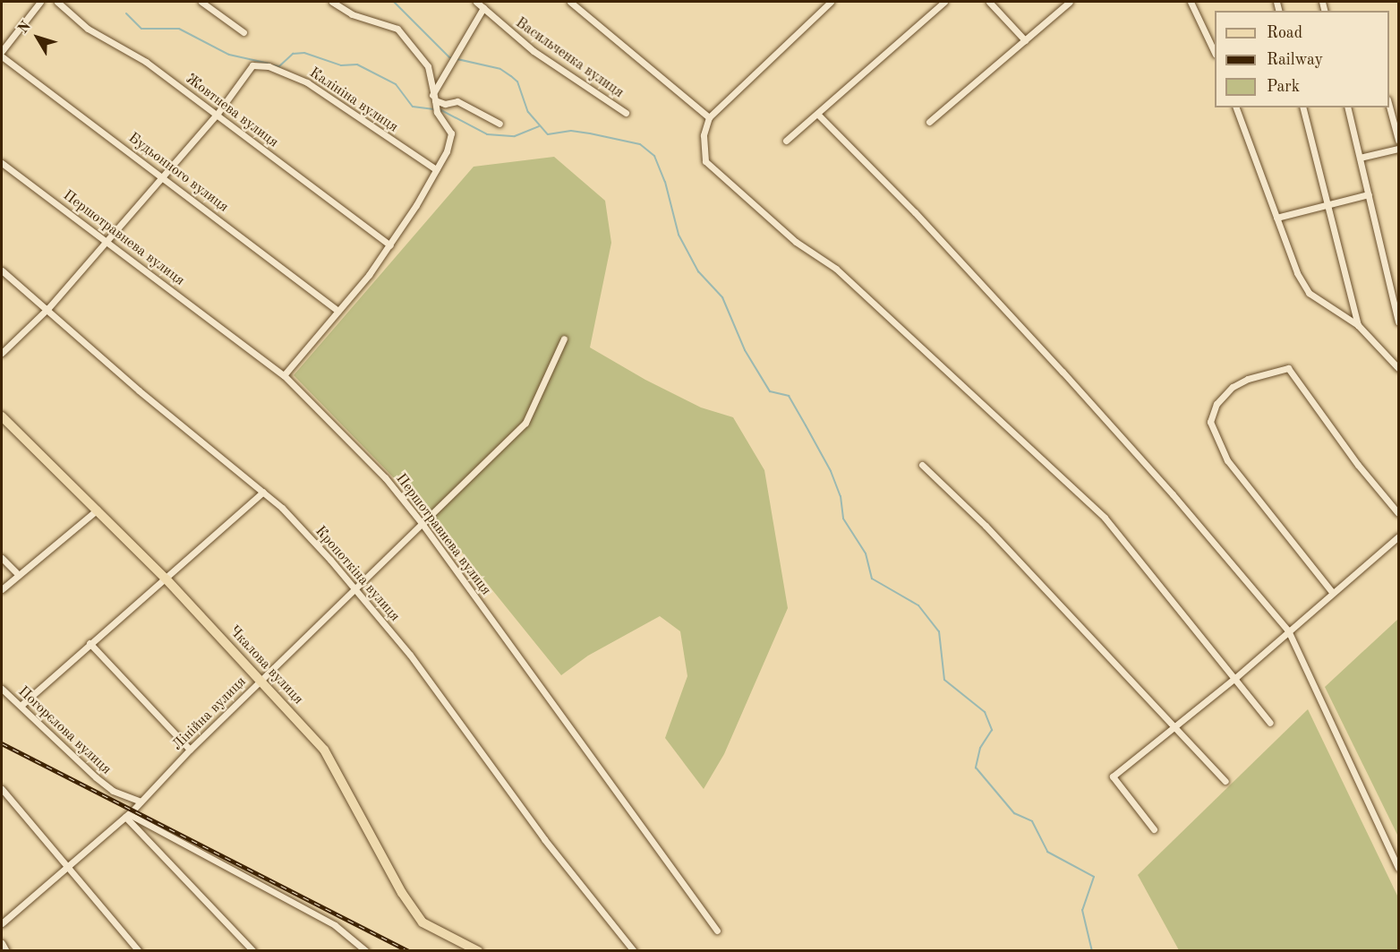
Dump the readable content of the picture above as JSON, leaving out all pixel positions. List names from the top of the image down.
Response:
{
  "streets": {
    "main road": ["Чкалова вулиця"],
    "street": [
      "Васильченка вулиця",
      "Калініна вулиця",
      "Жовтнева вулиця",
      "Будьонного вулиця",
      "Першотравнева вулиця",
      "Кропоткіна вулиця",
      "Лінійна вулиця",
      "Погорєлова вулиця"
    ]
  },
  "crossings": [
    ["Калініна вулиця", "Жовтнева вулиця"],
    ["Першотравнева вулиця", "Лінійна вулиця"],
    ["Кропоткіна вулиця", "Лінійна вулиця"],
    ["Чкалова вулиця", "Лінійна вулиця"],
    ["Лінійна вулиця", "Погорєлова вулиця"]
  ],
  "legend": ["Road", "Railway", "Park"],
  "north": "top left"
}
